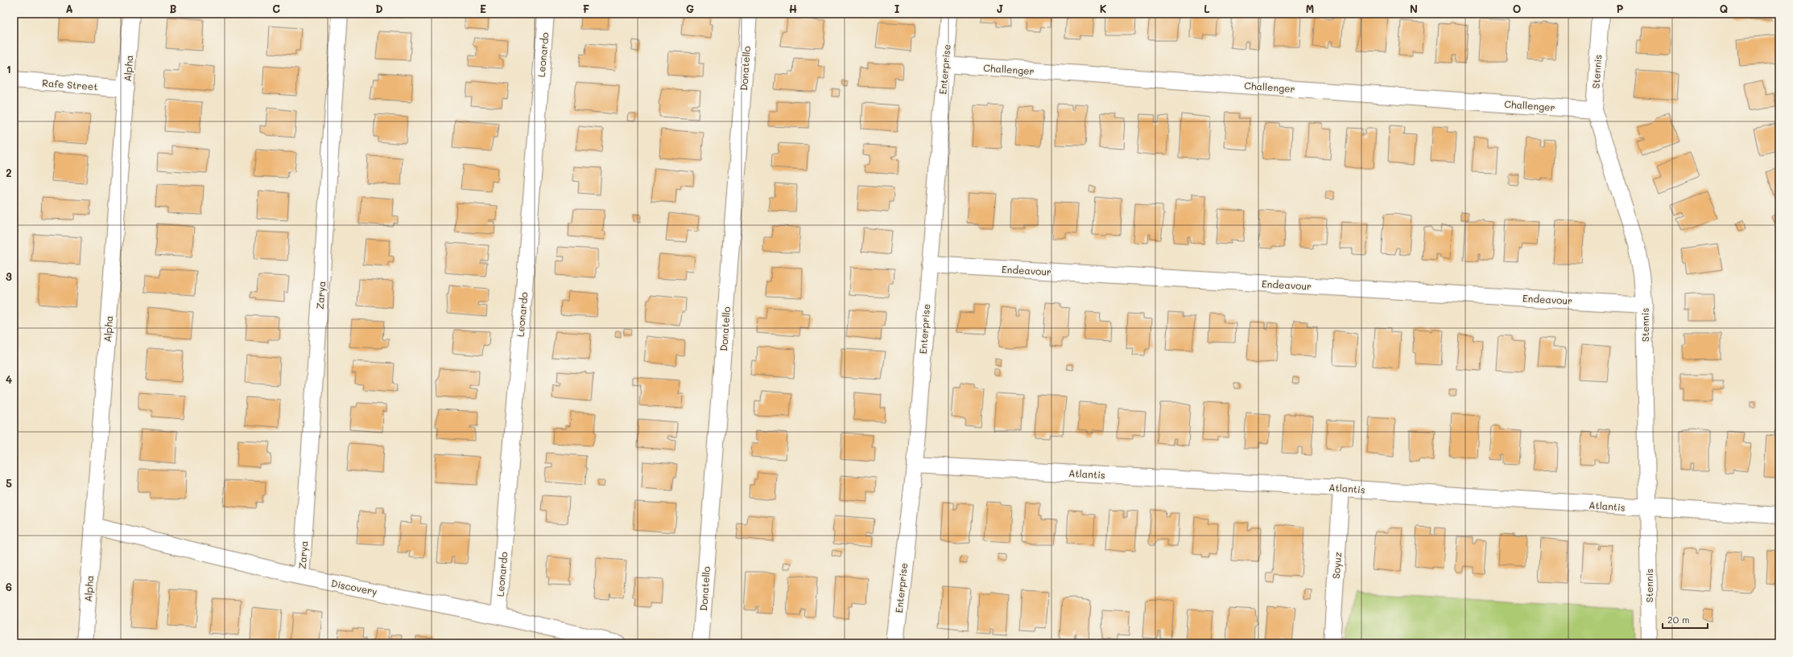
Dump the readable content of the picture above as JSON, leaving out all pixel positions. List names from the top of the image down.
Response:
{
  "streets": {
    "street": [
      "Leonardo",
      "Alpha",
      "Donatello",
      "Enterprise",
      "Challenger",
      "Stennis",
      "Rafe Street",
      "Endeavour",
      "Zarya",
      "Atlantis",
      "Soyuz",
      "Discovery"
    ]
  },
  "crossings": [
    ["Leonardo", "Discovery"],
    ["Alpha", "Rafe Street"],
    ["Alpha", "Discovery"],
    ["Enterprise", "Challenger"],
    ["Enterprise", "Endeavour"],
    ["Enterprise", "Atlantis"],
    ["Challenger", "Stennis"],
    ["Stennis", "Endeavour"],
    ["Stennis", "Atlantis"],
    ["Zarya", "Discovery"],
    ["Atlantis", "Soyuz"]
  ],
  "scale_bar": "20 m",
  "grid": {
    "columns": [
      "A",
      "B",
      "C",
      "D",
      "E",
      "F",
      "G",
      "H",
      "I",
      "J",
      "K",
      "L",
      "M",
      "N",
      "O",
      "P",
      "Q"
    ],
    "rows": [
      "1",
      "2",
      "3",
      "4",
      "5",
      "6"
    ]
  }
}
